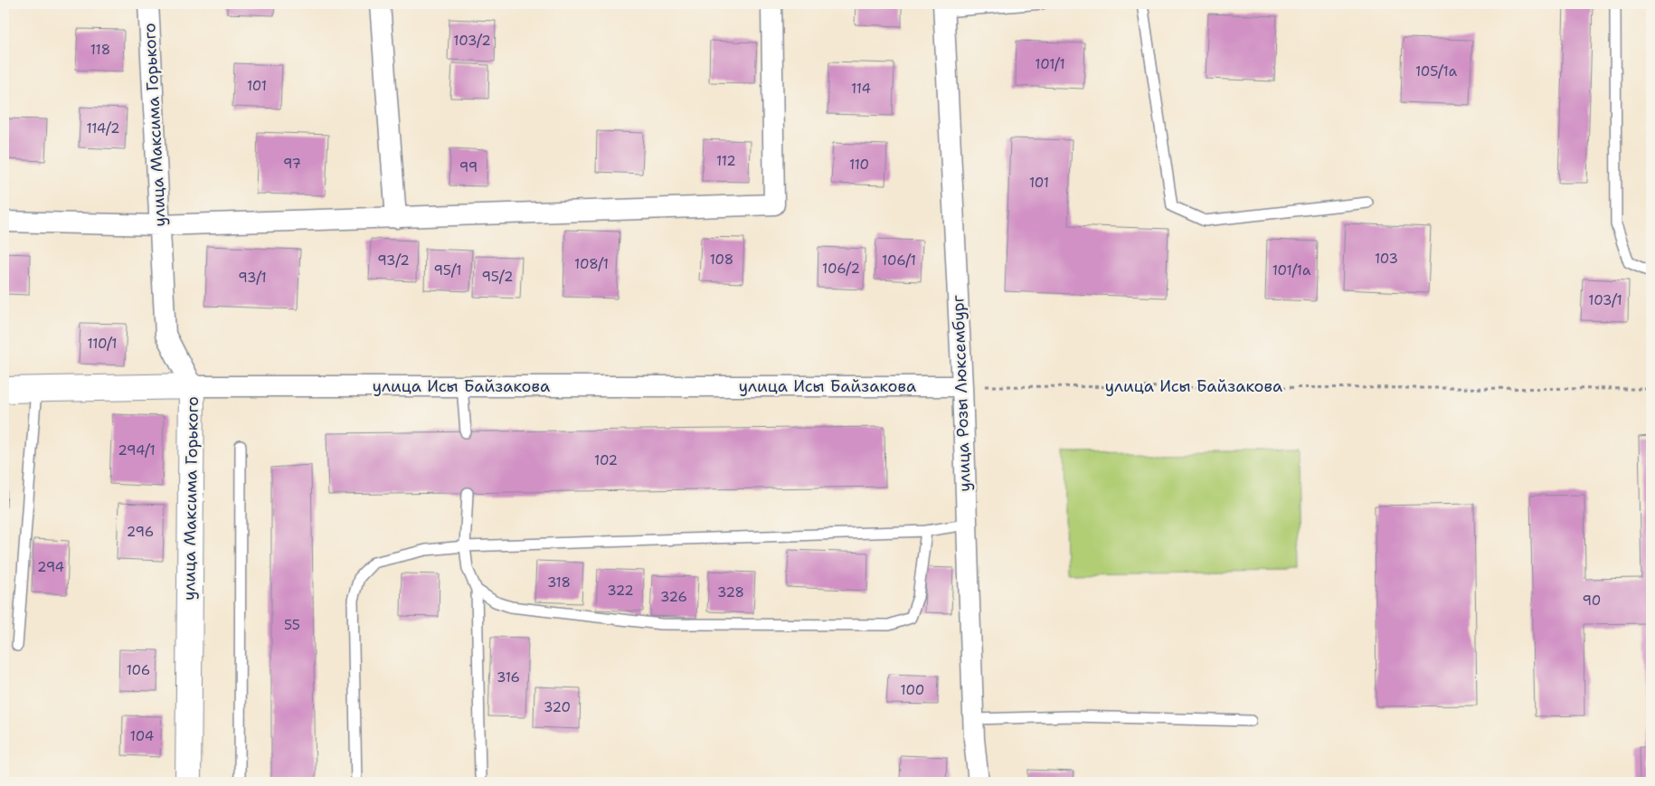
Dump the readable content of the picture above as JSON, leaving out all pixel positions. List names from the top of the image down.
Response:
{
  "streets": {
    "street": ["улица Максима Горького", "улица Исы Байзакова", "улица Розы Люксембург"]
  },
  "crossings": [
    ["улица Максима Горького", "улица Исы Байзакова"],
    ["улица Исы Байзакова", "улица Розы Люксембург"]
  ],
  "house_numbers": [
    "103/2",
    "118",
    "101/1",
    "105/1а",
    "101",
    "114",
    "114/2",
    "112",
    "97",
    "110",
    "99",
    "101",
    "103",
    "108",
    "93/2",
    "106/1",
    "108/1",
    "106/2",
    "95/1",
    "101/1а",
    "95/2",
    "93/1",
    "103/1",
    "110/1",
    "294/1",
    "102",
    "296",
    "294",
    "318",
    "322",
    "328",
    "326",
    "90",
    "55",
    "106",
    "316",
    "100",
    "320",
    "104"
  ]
}
